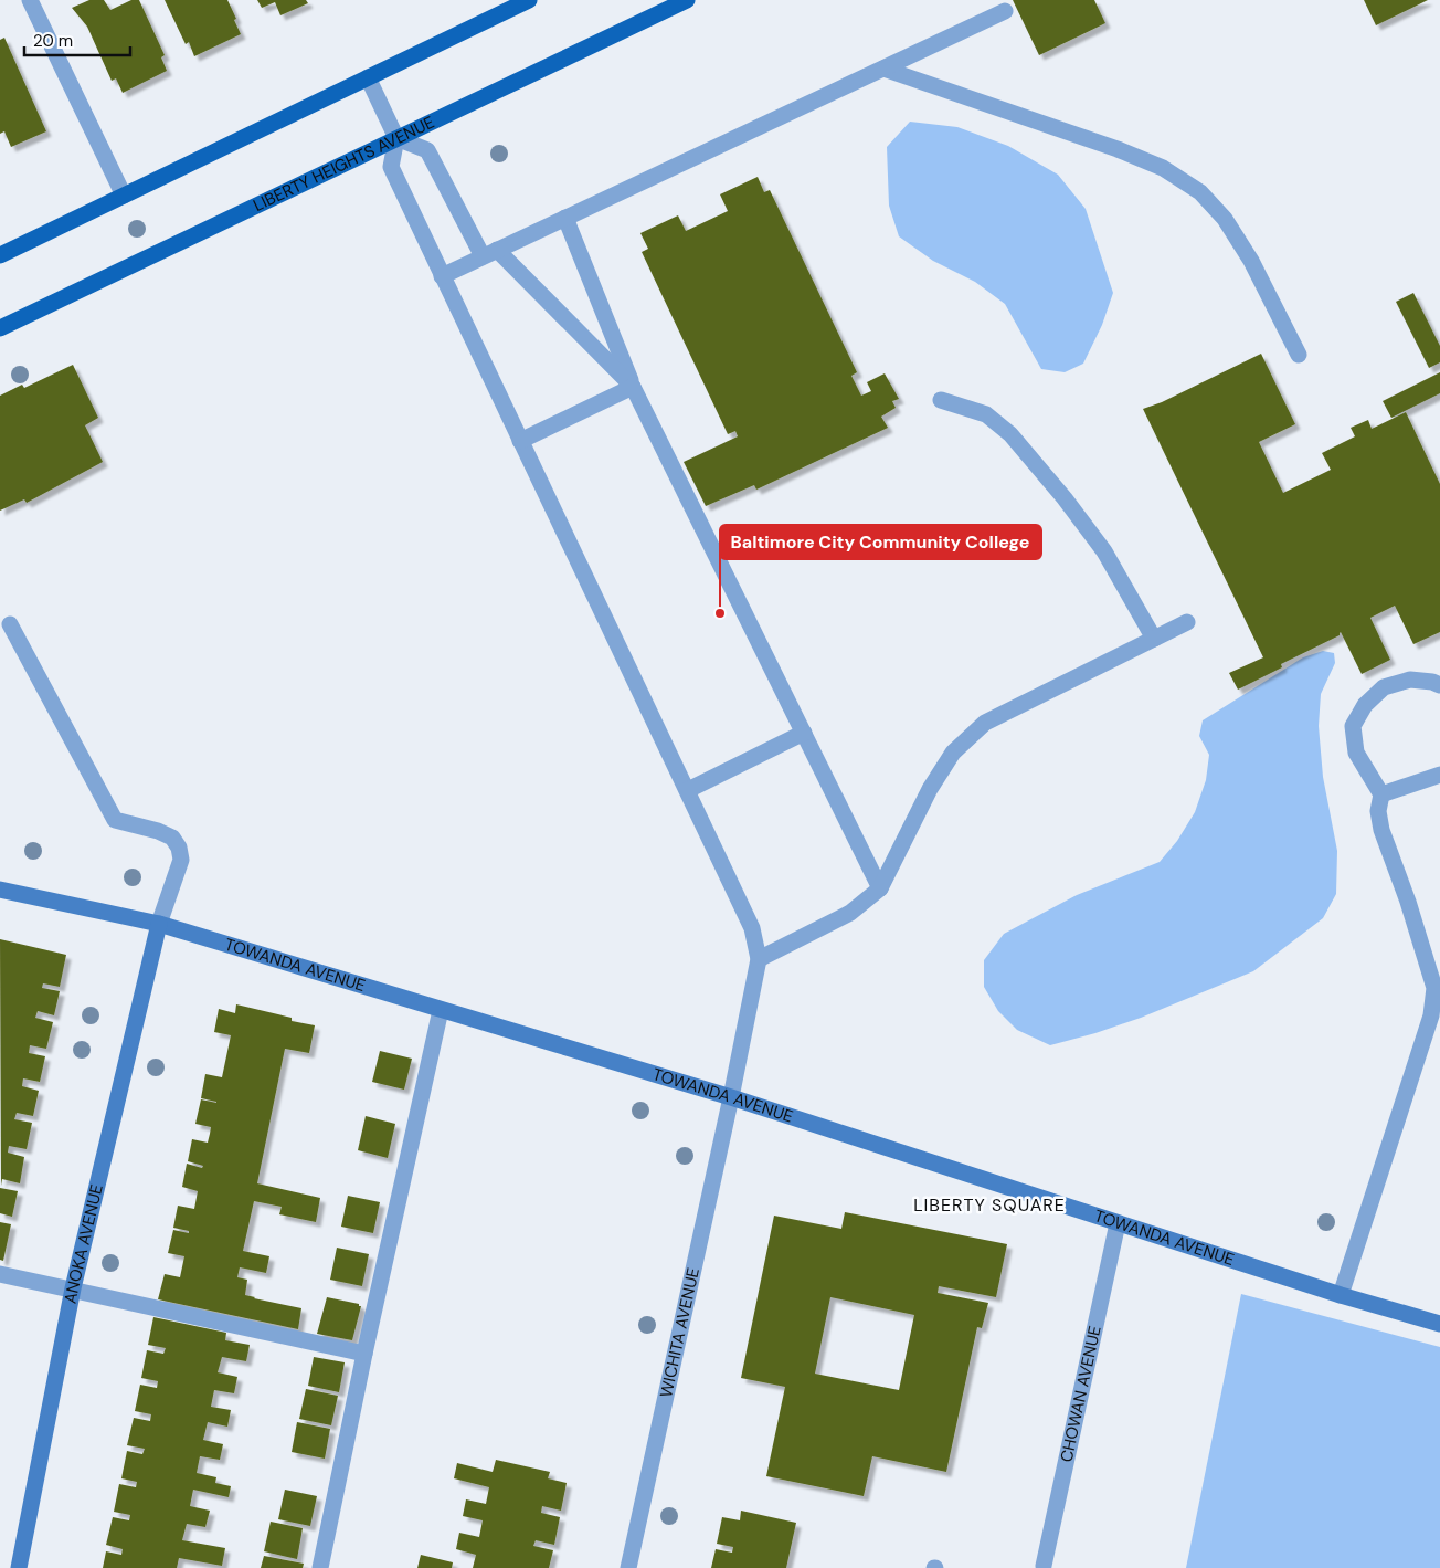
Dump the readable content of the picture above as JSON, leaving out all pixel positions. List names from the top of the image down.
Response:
{
  "streets": {
    "main road": ["LIBERTY HEIGHTS AVENUE"],
    "street": [
      "TOWANDA AVENUE",
      "ANOKA AVENUE",
      "WICHITA AVENUE",
      "CHOWAN AVENUE"
    ]
  },
  "crossings": [
    ["TOWANDA AVENUE", "ANOKA AVENUE"],
    ["TOWANDA AVENUE", "WICHITA AVENUE"],
    ["TOWANDA AVENUE", "CHOWAN AVENUE"]
  ],
  "districts": ["LIBERTY SQUARE"],
  "places": ["Baltimore City Community College"],
  "scale_bar": "20 m"
}
